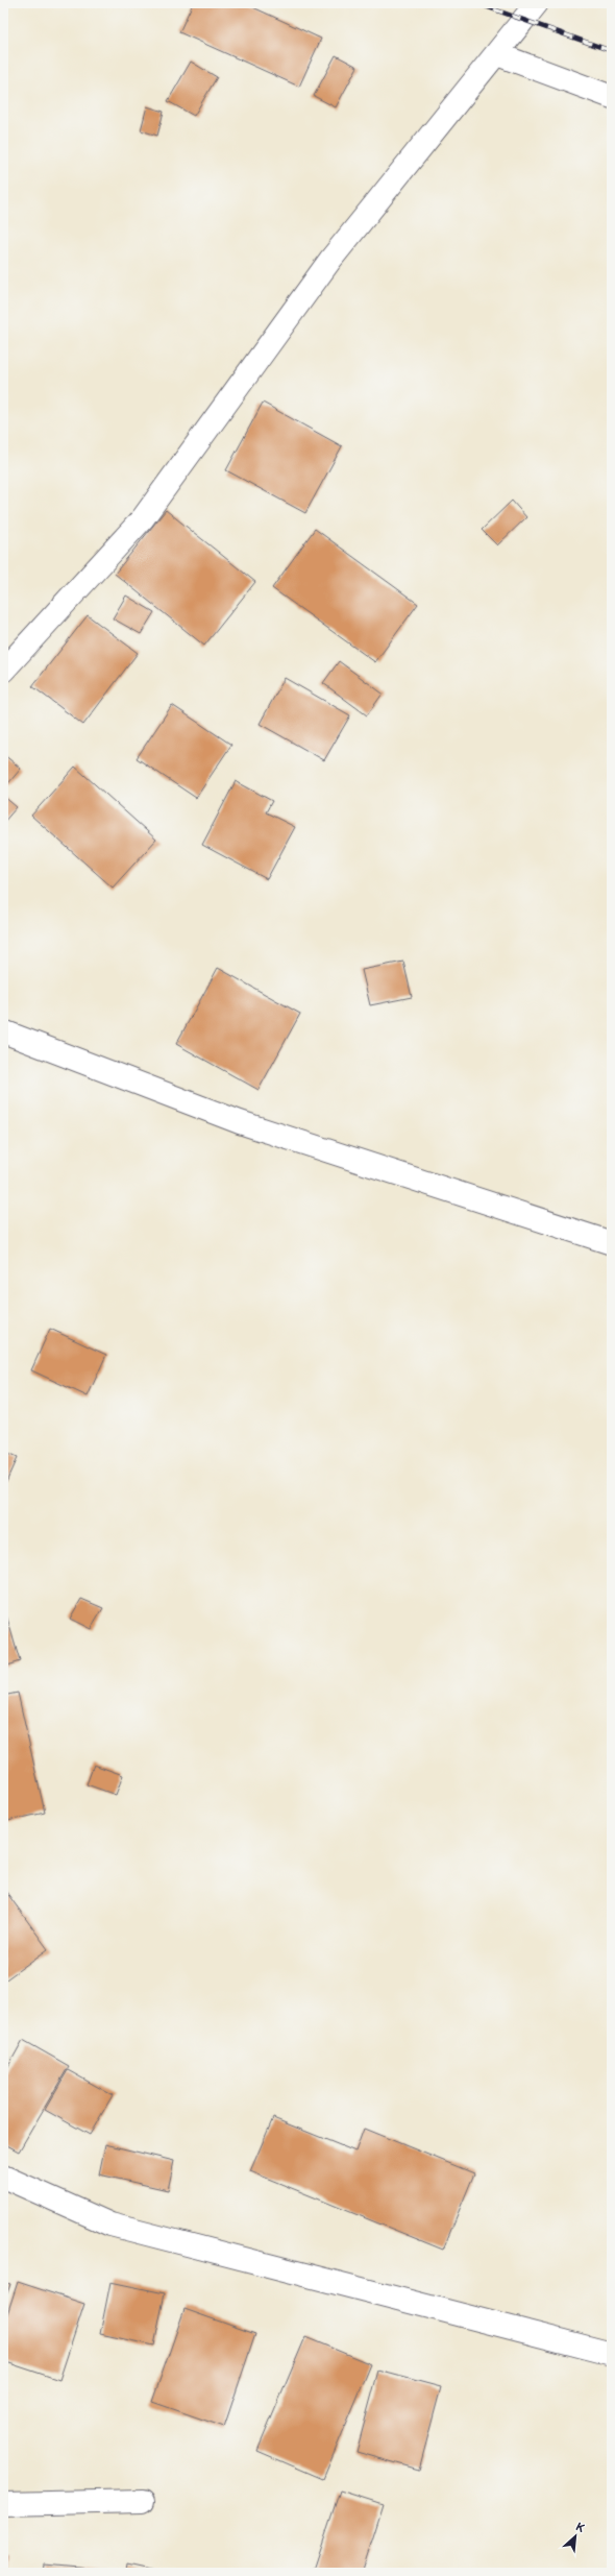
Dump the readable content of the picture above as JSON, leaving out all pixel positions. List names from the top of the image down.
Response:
{
  "north": "top right"
}
